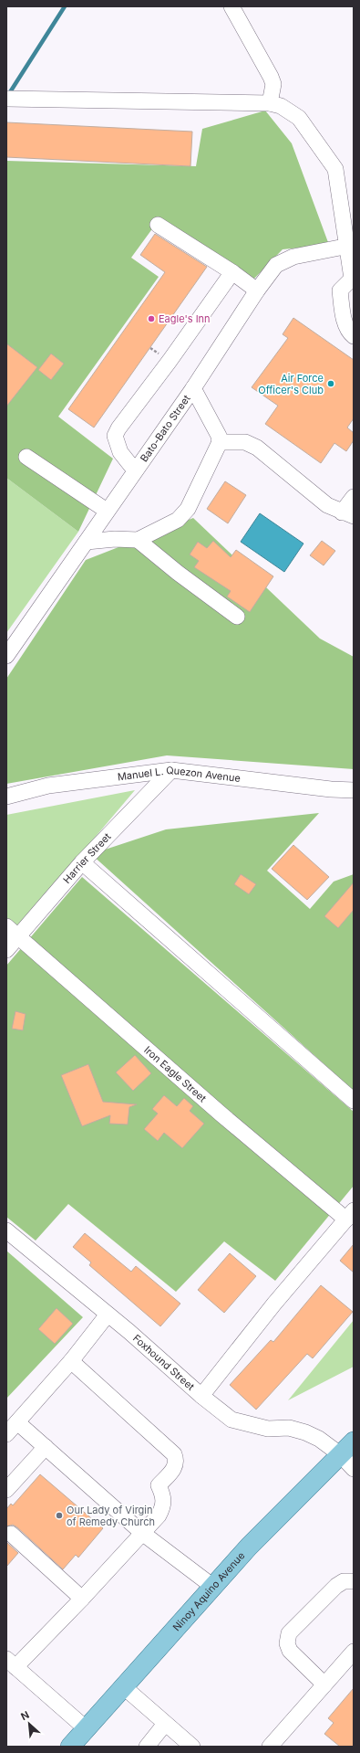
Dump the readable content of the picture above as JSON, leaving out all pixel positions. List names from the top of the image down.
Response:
{
  "streets": {
    "main road": ["Ninoy Aquino Avenue"],
    "street": [
      "Bato-Bato Street",
      "Manuel L. Quezon Avenue",
      "Harrier Street",
      "Iron Eagle Street",
      "Foxhound Street"
    ]
  },
  "crossings": [
    ["Manuel L. Quezon Avenue", "Harrier Street"],
    ["Harrier Street", "Iron Eagle Street"],
    ["Foxhound Street", "Ninoy Aquino Avenue"]
  ],
  "places": ["Eagle's Inn", "Air Force Officer's Club", "Our Lady of Virgin of Remedy Church"],
  "north": "top left"
}
